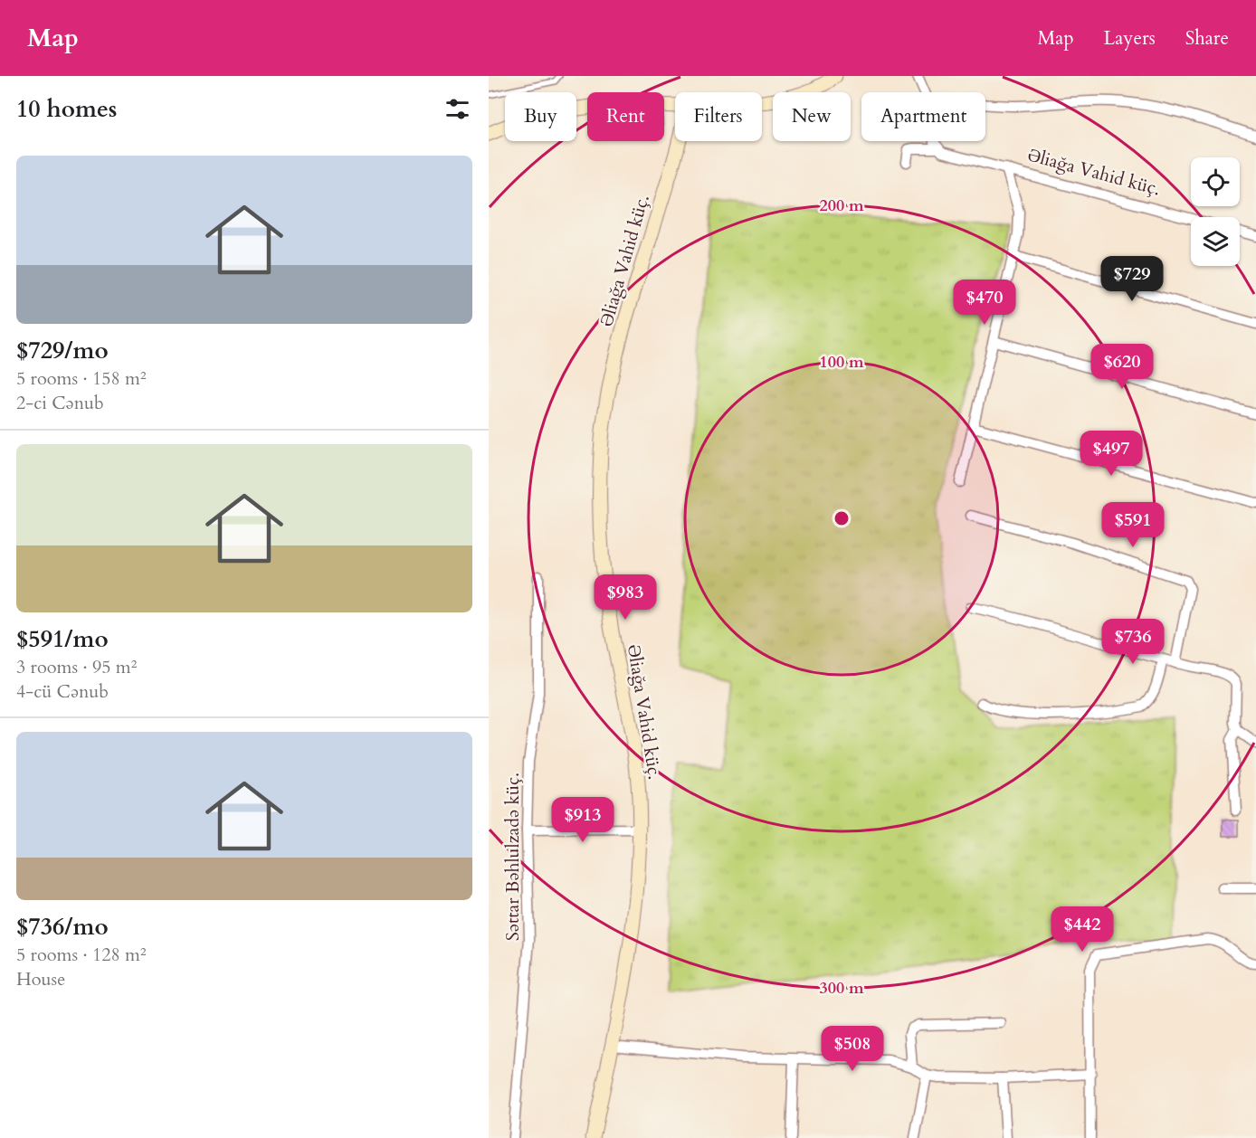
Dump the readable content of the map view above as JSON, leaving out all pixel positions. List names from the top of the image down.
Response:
{
  "streets": {
    "street": ["Əliağa Vahid küç.", "Səttar Bəhlulzadə küç."]
  },
  "page": {
    "header": "Map",
    "nav": ["Map", "Layers", "Share"],
    "heading": "10 homes",
    "chip": [
      "Buy",
      "Rent",
      "Filters",
      "New",
      "Apartment"
    ],
    "list": [
      {
        "name": "$729/mo",
        "note": "5 rooms · 158 m² · 2-ci Cənub"
      },
      {
        "name": "$591/mo",
        "note": "3 rooms · 95 m² · 4-cü Cənub"
      },
      {
        "name": "$736/mo",
        "note": "5 rooms · 128 m² · House"
      }
    ],
    "price": [
      "$729",
      "$470",
      "$620",
      "$497",
      "$591",
      "$983",
      "$736",
      "$913",
      "$442",
      "$508"
    ]
  },
  "rings": ["200 m", "100 m", "300 m"]
}
